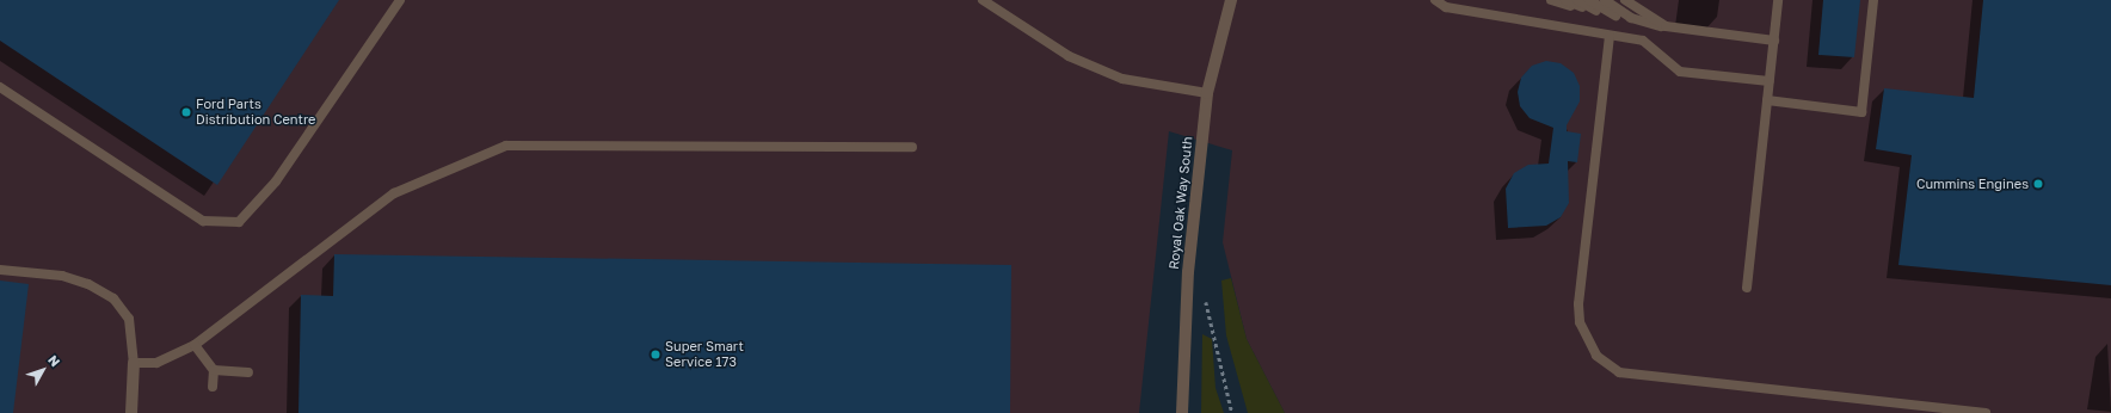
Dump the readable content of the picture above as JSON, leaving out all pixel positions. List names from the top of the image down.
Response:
{
  "streets": {
    "street": ["Royal Oak Way South"]
  },
  "places": ["Ford Parts Distribution Centre", "Cummins Engines", "Super Smart Service 173"],
  "north": "top right"
}
